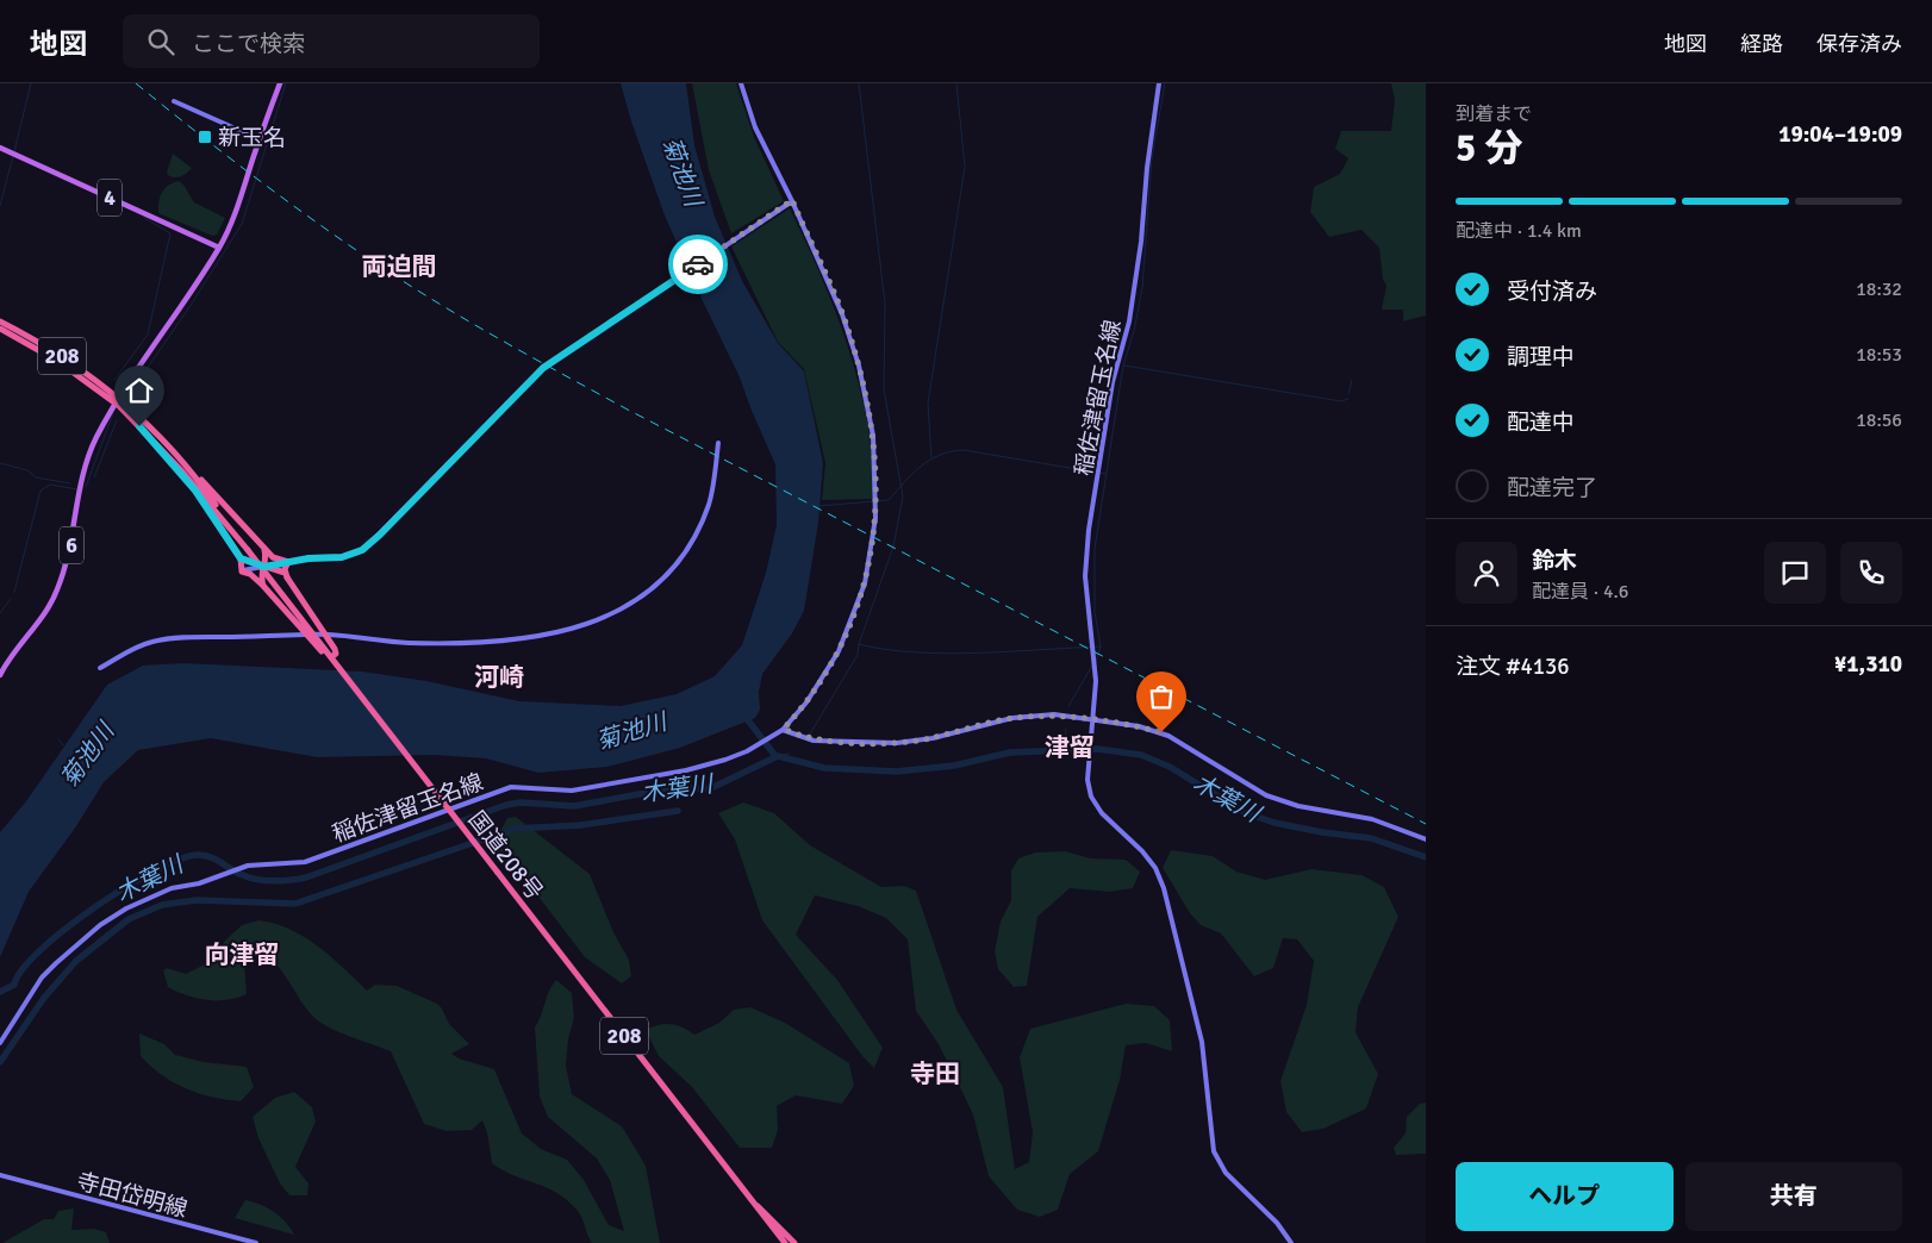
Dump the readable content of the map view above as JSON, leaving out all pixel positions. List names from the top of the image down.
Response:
{
  "streets": {
    "highway": ["208", "国道208号"],
    "main road": [
      "4",
      "稲佐津留玉名線",
      "6",
      "寺田岱明線"
    ]
  },
  "crossings": [
    ["6", "国道208号"]
  ],
  "districts": [
    "両迫間",
    "河崎",
    "津留",
    "向津留",
    "寺田"
  ],
  "water": ["菊池川", "木葉川"],
  "places": {
    "transit": ["新玉名"]
  },
  "page": {
    "header": "地図",
    "search": "ここで検索",
    "nav": ["地図", "経路", "保存済み"],
    "heading": ["5 分", "到着まで", "19:04–19:09"],
    "panel": [
      "鈴木",
      "配達員 · 4.6",
      "注文 #4136",
      "¥1,310"
    ],
    "bar": "配達中 · 1.4 km",
    "list": [
      ["受付済み", "18:32"],
      ["調理中", "18:53"],
      ["配達中", "18:56"],
      "配達完了"
    ],
    "buttons": ["ヘルプ", "共有"]
  }
}
